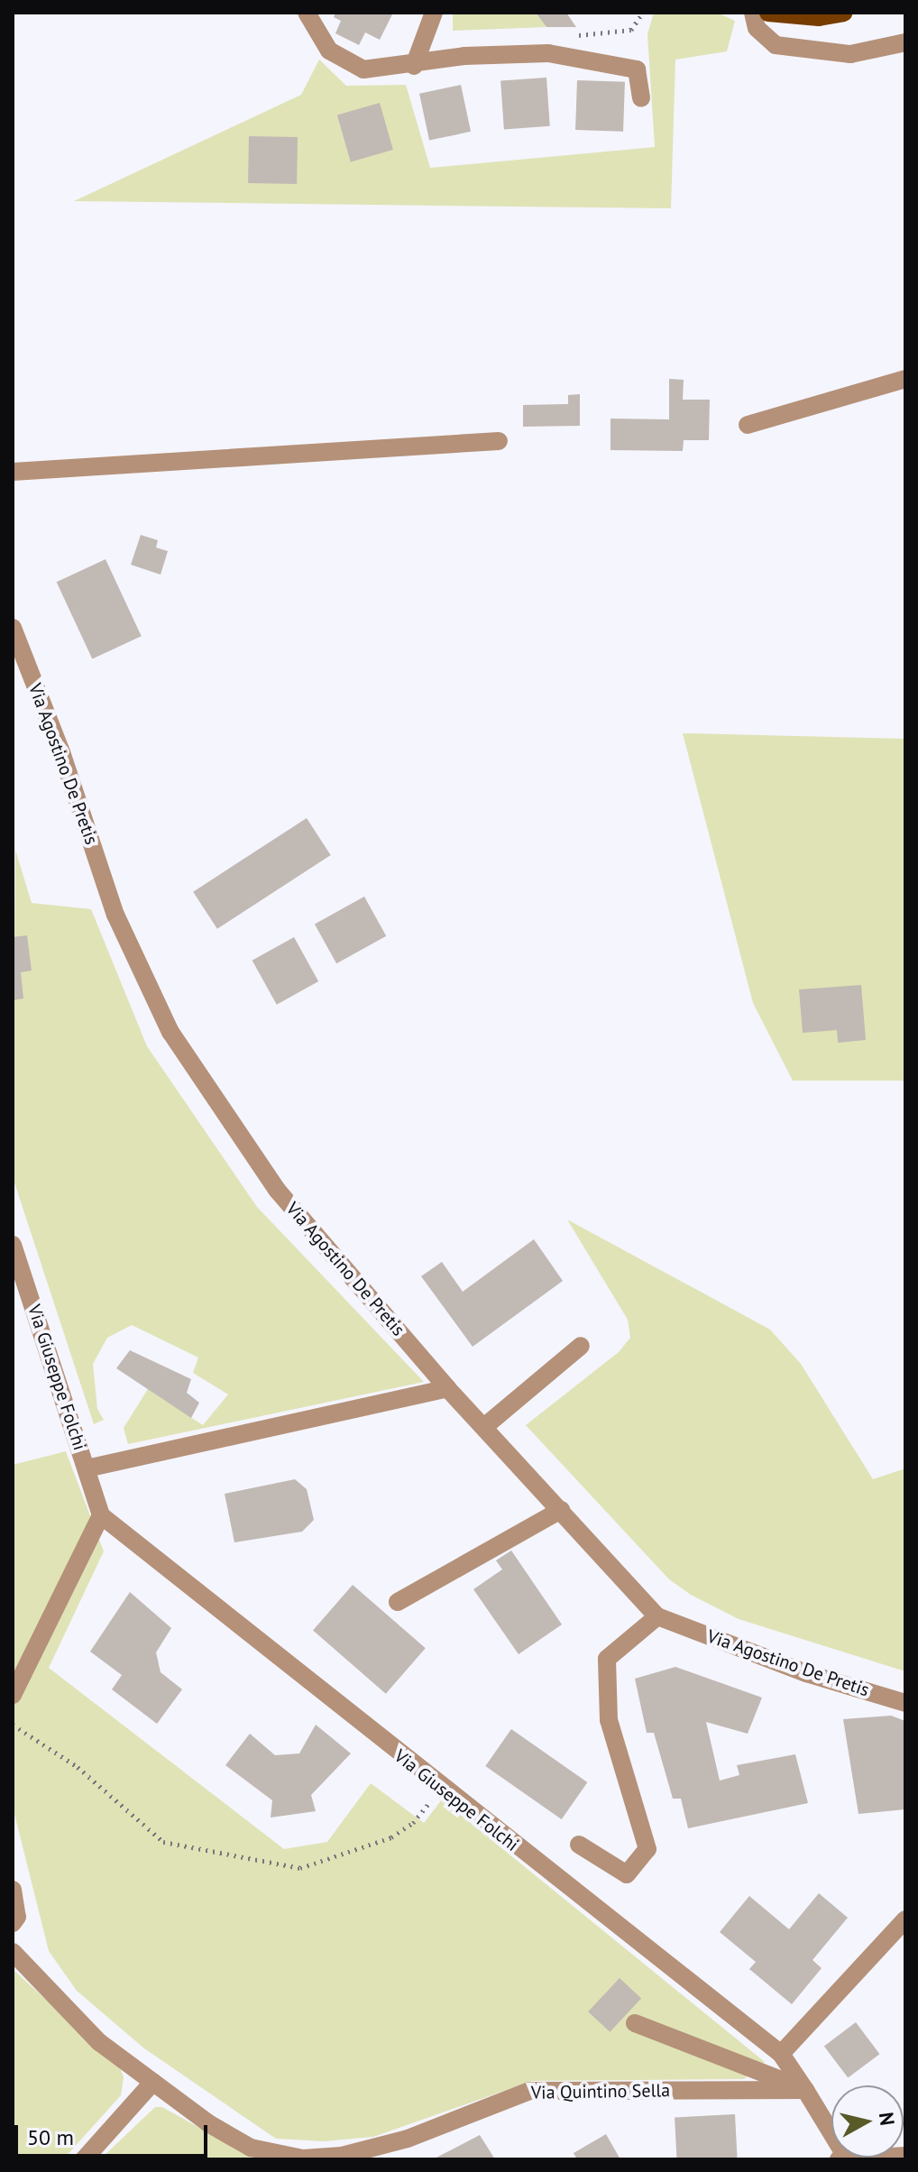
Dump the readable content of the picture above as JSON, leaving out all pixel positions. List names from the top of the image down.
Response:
{
  "streets": {
    "street": ["Via Agostino De Pretis", "Via Giuseppe Folchi", "Via Quintino Sella"]
  },
  "crossings": [
    ["Via Agostino De Pretis", "Via Giuseppe Folchi"],
    ["Via Giuseppe Folchi", "Via Quintino Sella"]
  ],
  "scale_bar": "50 m",
  "north": "right"
}
